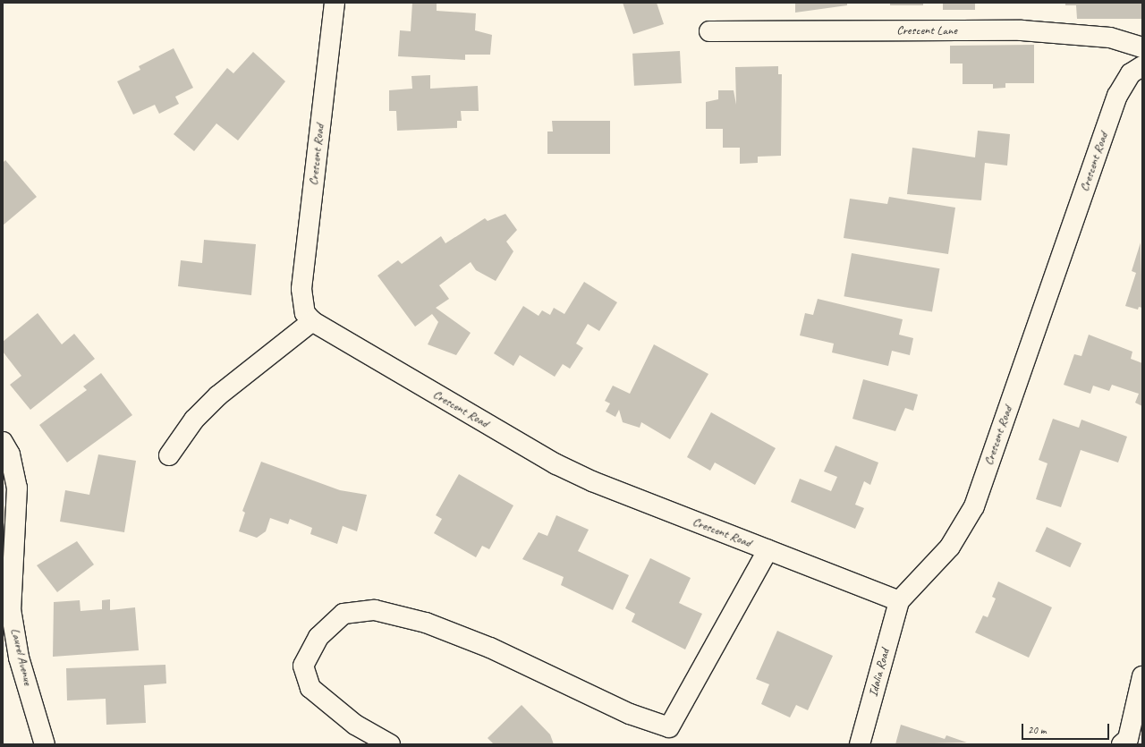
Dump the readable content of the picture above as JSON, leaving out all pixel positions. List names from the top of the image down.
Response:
{
  "streets": {
    "street": [
      "Crescent Lane",
      "Crescent Road",
      "Laurel Avenue",
      "Idalia Road"
    ]
  },
  "crossings": [
    ["Crescent Road", "Idalia Road"]
  ],
  "scale_bar": "20 m"
}
